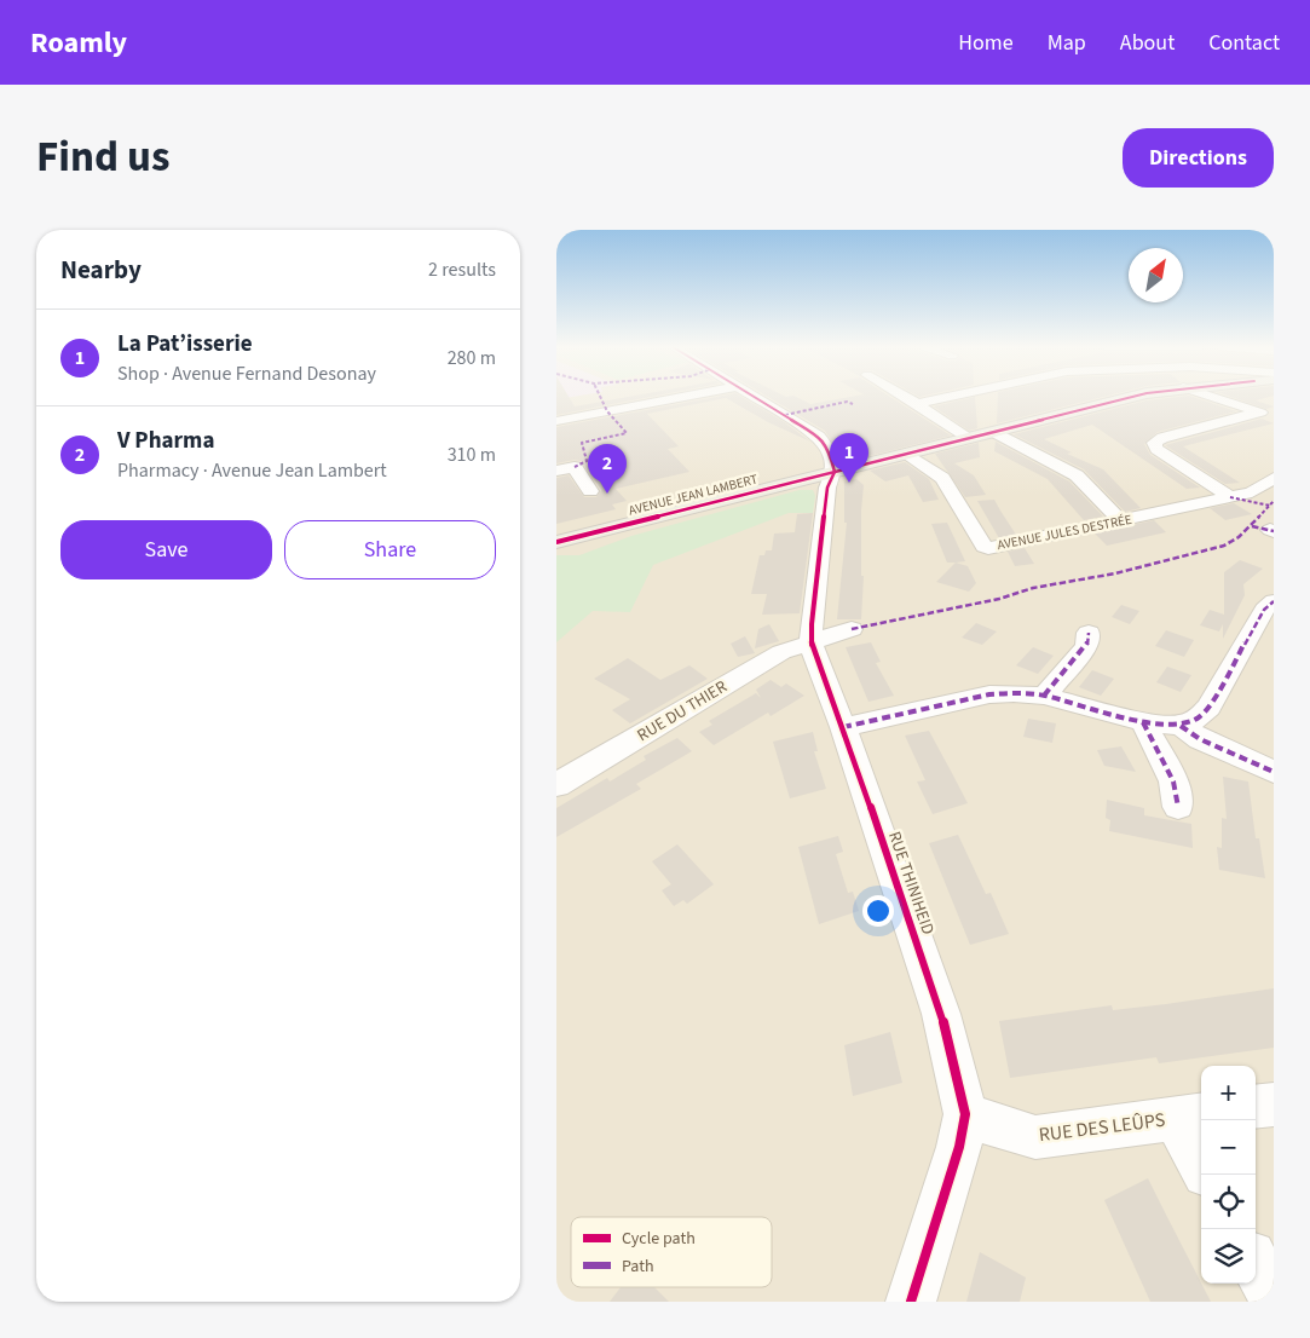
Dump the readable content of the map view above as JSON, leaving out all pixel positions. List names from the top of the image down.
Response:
{
  "streets": {
    "main road": ["AVENUE JEAN LAMBERT"],
    "street": [
      "AVENUE JULES DESTRÉE",
      "RUE DU THIER",
      "RUE THINIHEID",
      "RUE DES LEÛPS"
    ]
  },
  "crossings": [
    ["AVENUE JEAN LAMBERT", "AVENUE JULES DESTRÉE"],
    ["AVENUE JEAN LAMBERT", "RUE THINIHEID"],
    ["RUE DU THIER", "RUE THINIHEID"],
    ["RUE THINIHEID", "RUE DES LEÛPS"]
  ],
  "legend": ["Cycle path", "Path"],
  "north": "top right",
  "page": {
    "header": "Roamly",
    "nav": [
      "Home",
      "Map",
      "About",
      "Contact"
    ],
    "title": "Find us",
    "buttons": [
      "Directions",
      ["Save", "Share"]
    ],
    "heading": ["Nearby", "2 results"],
    "list": [
      {
        "mark": "1",
        "name": "La Pat’isserie",
        "note": "Shop · Avenue Fernand Desonay",
        "value": "280 m"
      },
      {
        "mark": "2",
        "name": "V Pharma",
        "note": "Pharmacy · Avenue Jean Lambert",
        "value": "310 m"
      }
    ],
    "pins": ["1", "2"],
    "map_buttons": ["+", "−"]
  }
}
